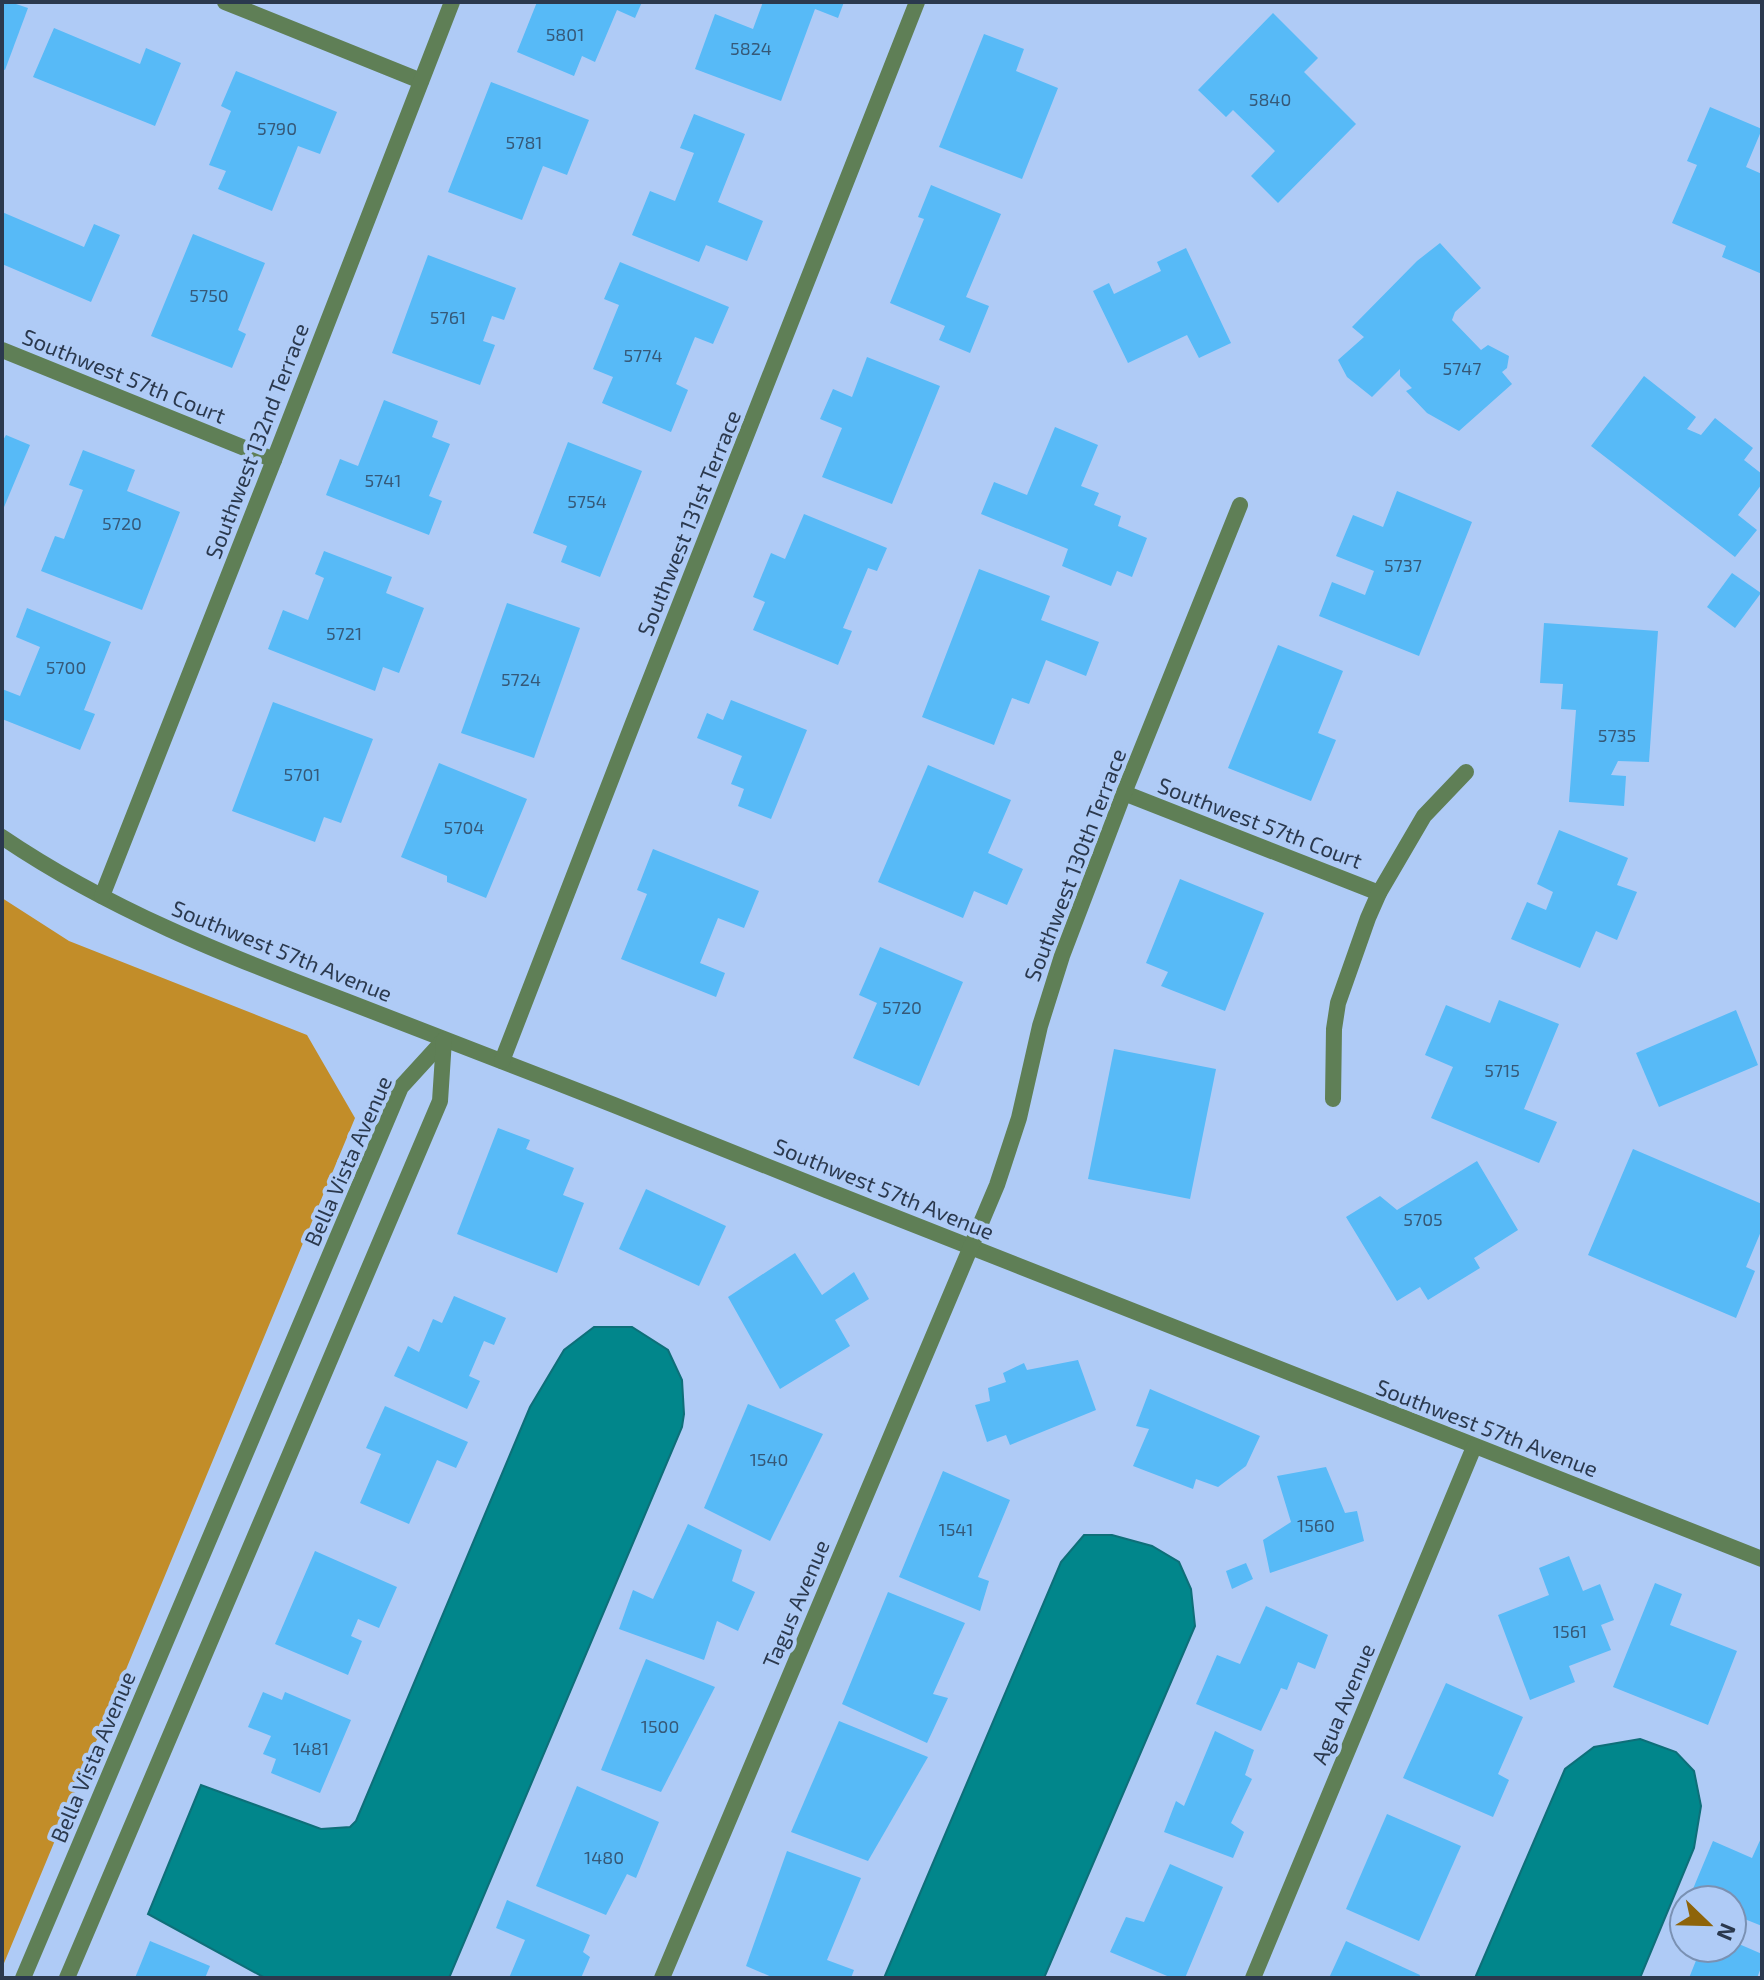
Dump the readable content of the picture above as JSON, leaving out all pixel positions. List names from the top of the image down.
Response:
{
  "streets": {
    "street": [
      "Southwest 57th Court",
      "Southwest 132nd Terrace",
      "Southwest 131st Terrace",
      "Southwest 130th Terrace",
      "Southwest 57th Avenue",
      "Bella Vista Avenue",
      "Tagus Avenue",
      "Agua Avenue"
    ]
  },
  "crossings": [
    ["Southwest 57th Court", "Southwest 132nd Terrace"],
    ["Southwest 57th Court", "Southwest 130th Terrace"],
    ["Southwest 132nd Terrace", "Southwest 57th Avenue"],
    ["Southwest 131st Terrace", "Southwest 57th Avenue"],
    ["Southwest 130th Terrace", "Southwest 57th Avenue"],
    ["Southwest 130th Terrace", "Tagus Avenue"],
    ["Southwest 57th Avenue", "Bella Vista Avenue"],
    ["Southwest 57th Avenue", "Tagus Avenue"],
    ["Southwest 57th Avenue", "Agua Avenue"]
  ],
  "house_numbers": [
    "5801",
    "5824",
    "5840",
    "5790",
    "5781",
    "5750",
    "5761",
    "5774",
    "5747",
    "5741",
    "5754",
    "5720",
    "5737",
    "5721",
    "5700",
    "5724",
    "5735",
    "5701",
    "5704",
    "5720",
    "5715",
    "5705",
    "1540",
    "1560",
    "1541",
    "1561",
    "1500",
    "1481",
    "1480"
  ],
  "north": "bottom right"
}
